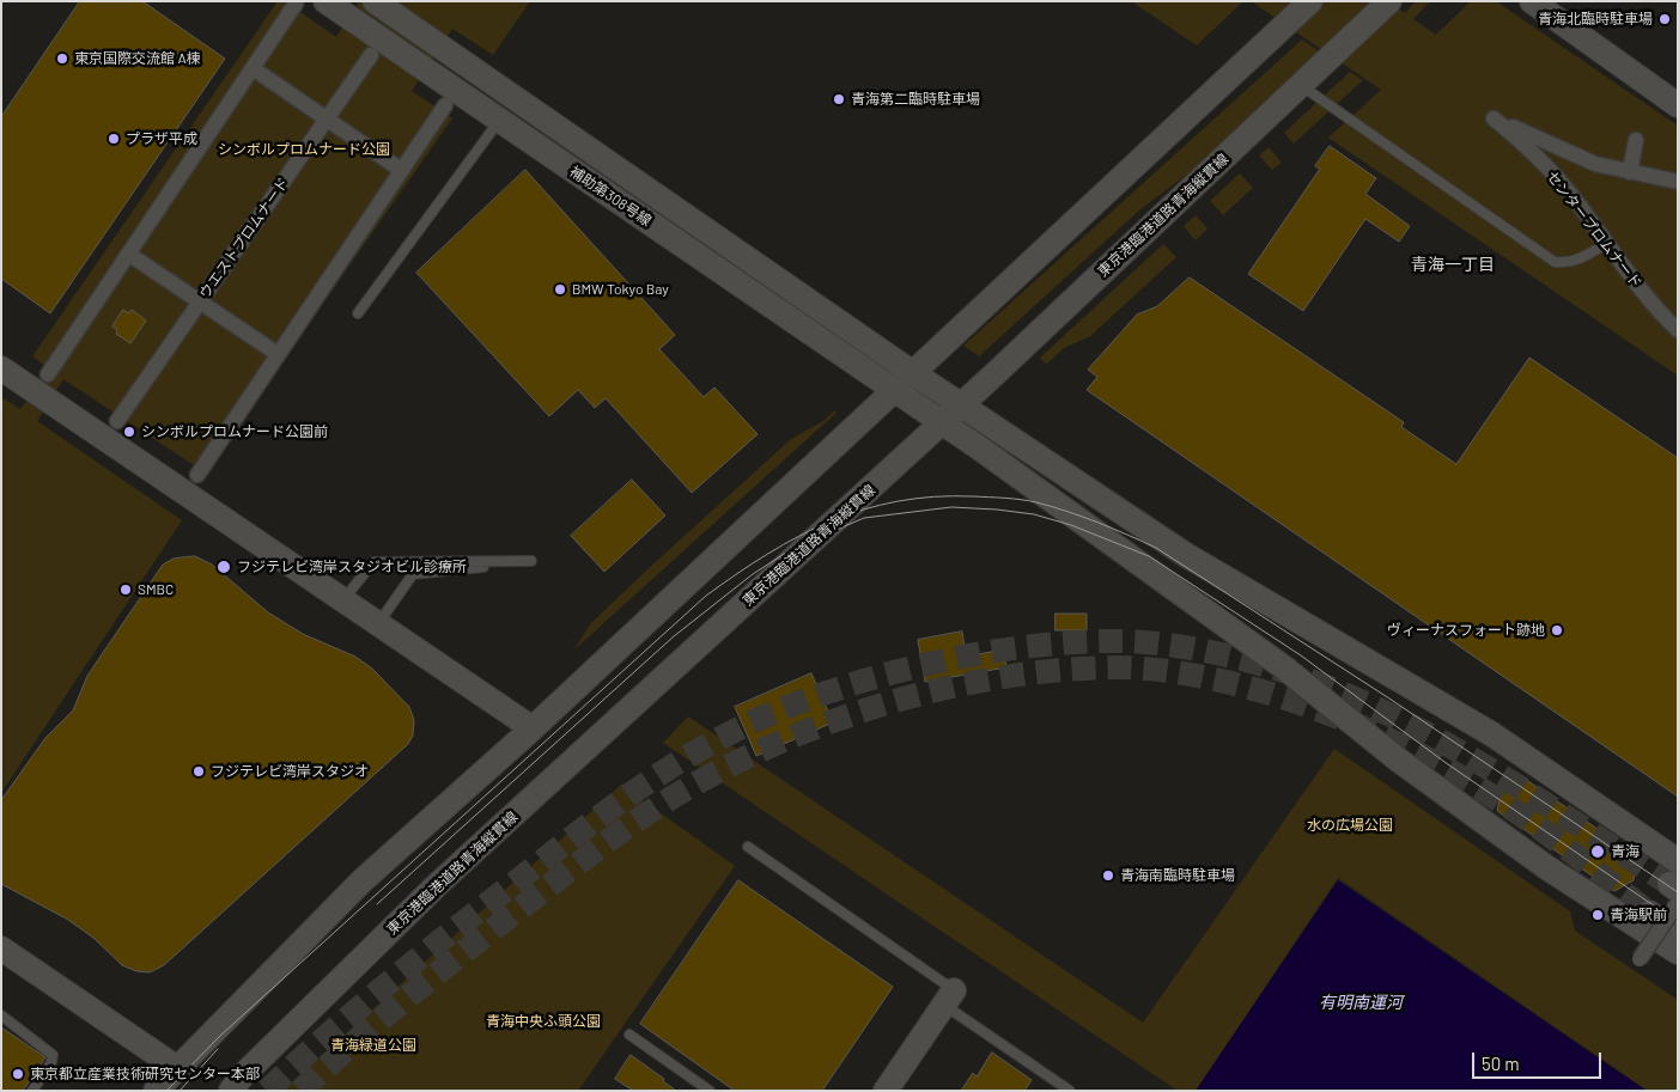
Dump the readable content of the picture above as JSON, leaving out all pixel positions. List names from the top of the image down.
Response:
{
  "streets": {
    "street": [
      "補助第308号線",
      "東京港臨港道路青海縦貫線",
      "センタープロムナード",
      "ウエストプロムナード"
    ]
  },
  "crossings": [
    ["補助第308号線", "東京港臨港道路青海縦貫線"]
  ],
  "districts": ["青海一丁目"],
  "water": ["有明南運河"],
  "parks": [
    "シンボルプロムナード公園",
    "水の広場公園",
    "青海中央ふ頭公園",
    "青海緑道公園"
  ],
  "places": [
    "青海北臨時駐車場",
    "東京国際交流館 A棟",
    "青海第二臨時駐車場",
    "プラザ平成",
    "BMW Tokyo Bay",
    "シンボルプロムナード公園前",
    "フジテレビ湾岸スタジオビル診療所",
    "SMBC",
    "ヴィーナスフォート跡地",
    "フジテレビ湾岸スタジオ",
    "青海",
    "青海南臨時駐車場",
    "青海駅前",
    "東京都立産業技術研究センター本部"
  ],
  "scale_bar": "50 m"
}
